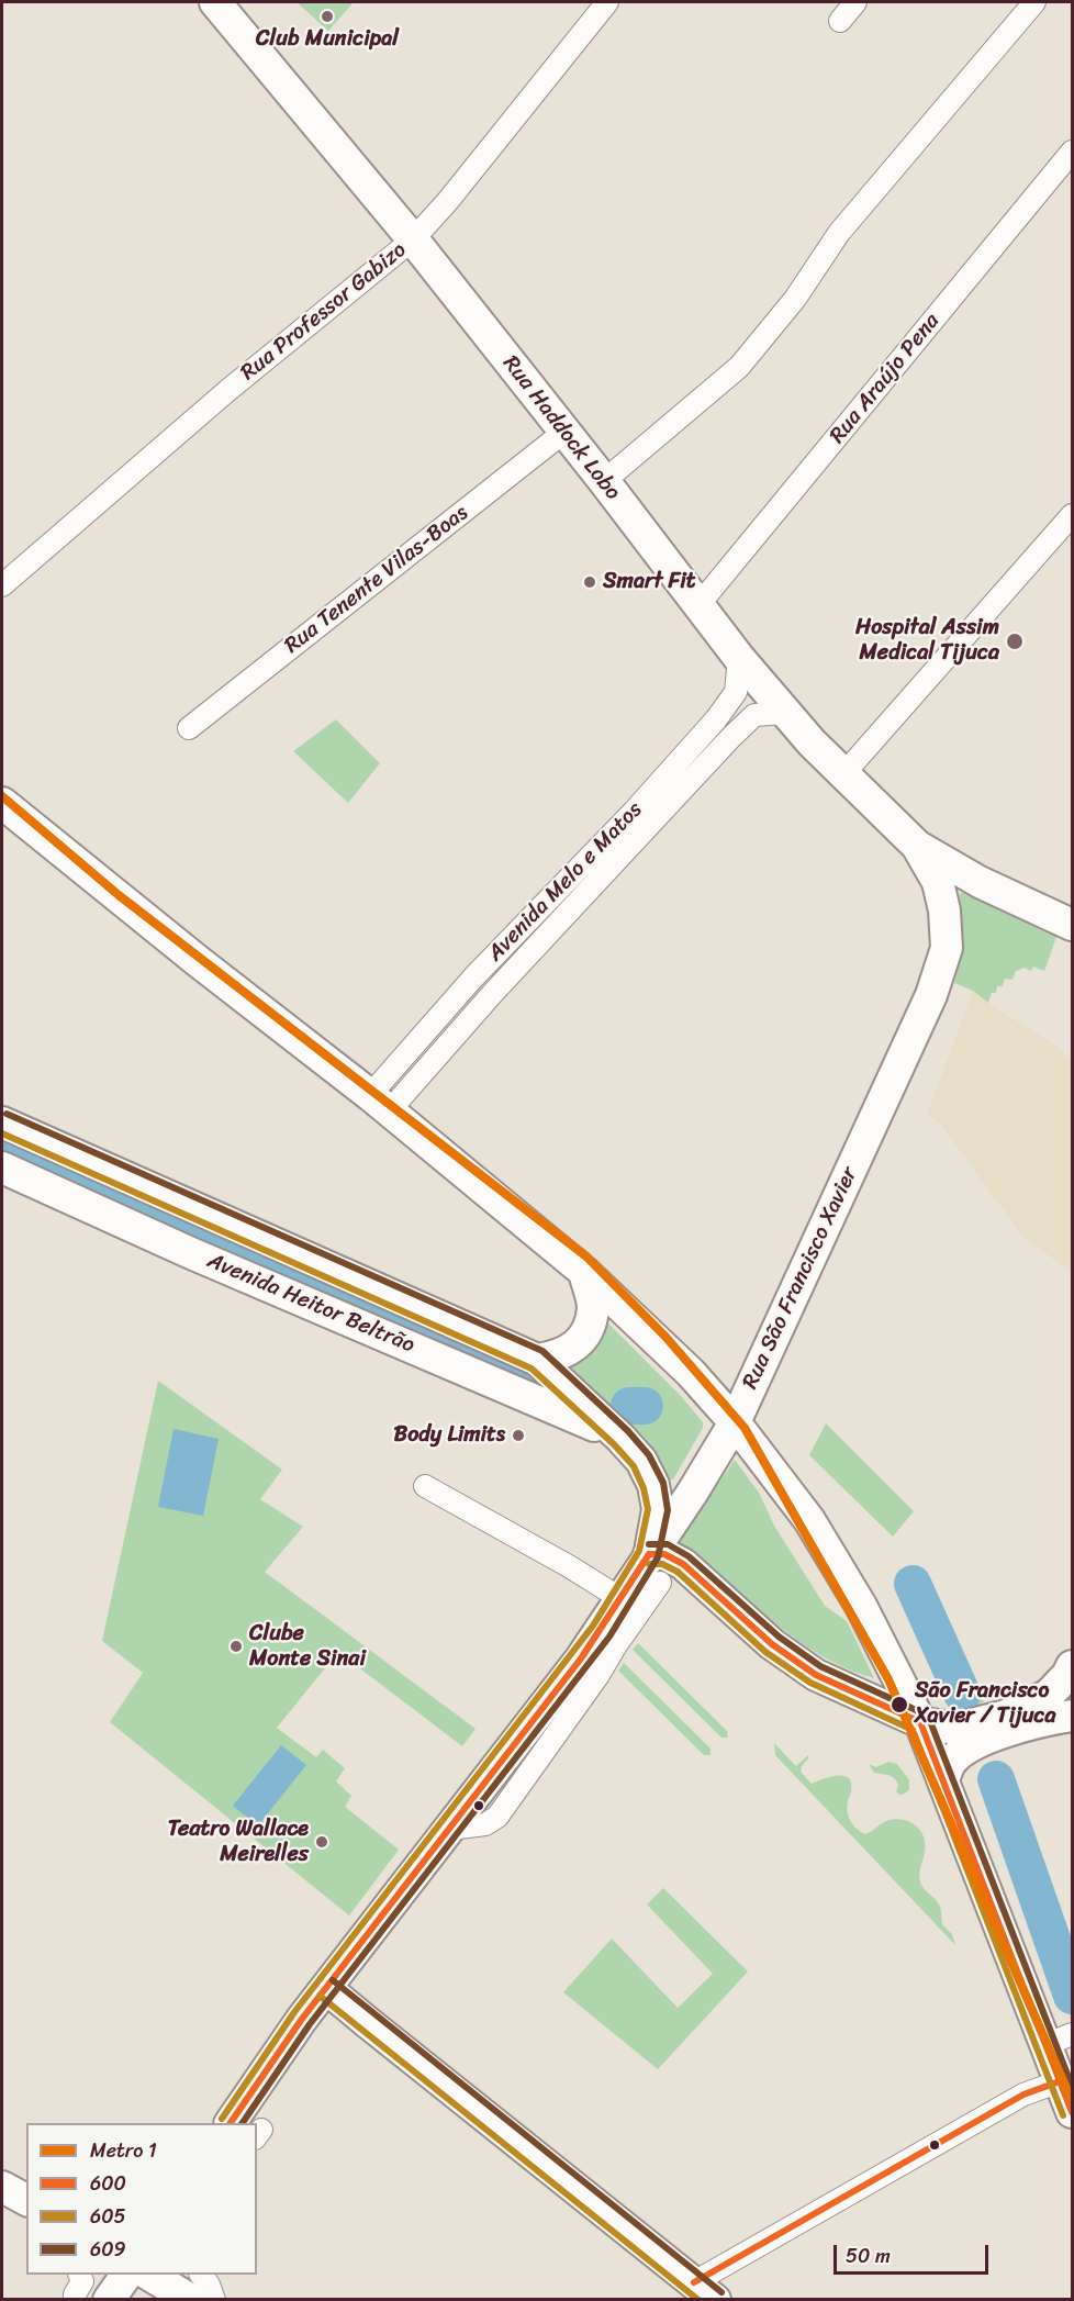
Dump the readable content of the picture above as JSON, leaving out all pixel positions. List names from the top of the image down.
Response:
{
  "streets": {
    "main road": ["Rua Haddock Lobo", "Rua São Francisco Xavier", "Avenida Heitor Beltrão"],
    "street": [
      "Rua Professor Gabizo",
      "Rua Araújo Pena",
      "Rua Tenente Vilas-Boas",
      "Avenida Melo e Matos"
    ]
  },
  "crossings": [
    ["Rua Professor Gabizo", "Rua Haddock Lobo"],
    ["Rua Araújo Pena", "Rua Haddock Lobo"],
    ["Rua Haddock Lobo", "Rua Tenente Vilas-Boas"],
    ["Rua Haddock Lobo", "Avenida Melo e Matos"],
    ["Rua Haddock Lobo", "Rua São Francisco Xavier"],
    ["Rua São Francisco Xavier", "Avenida Heitor Beltrão"]
  ],
  "places": [
    "Club Municipal",
    "Smart Fit",
    "Hospital Assim Medical Tijuca",
    "Body Limits",
    "Clube Monte Sinai",
    "São Francisco Xavier / Tijuca",
    "Teatro Wallace Meirelles"
  ],
  "lines": [
    "metro line 1",
    "transit line 609",
    "transit line 605",
    "transit line 600"
  ],
  "legend": [
    "Metro 1",
    "600",
    "605",
    "609"
  ],
  "scale_bar": "50 m"
}
